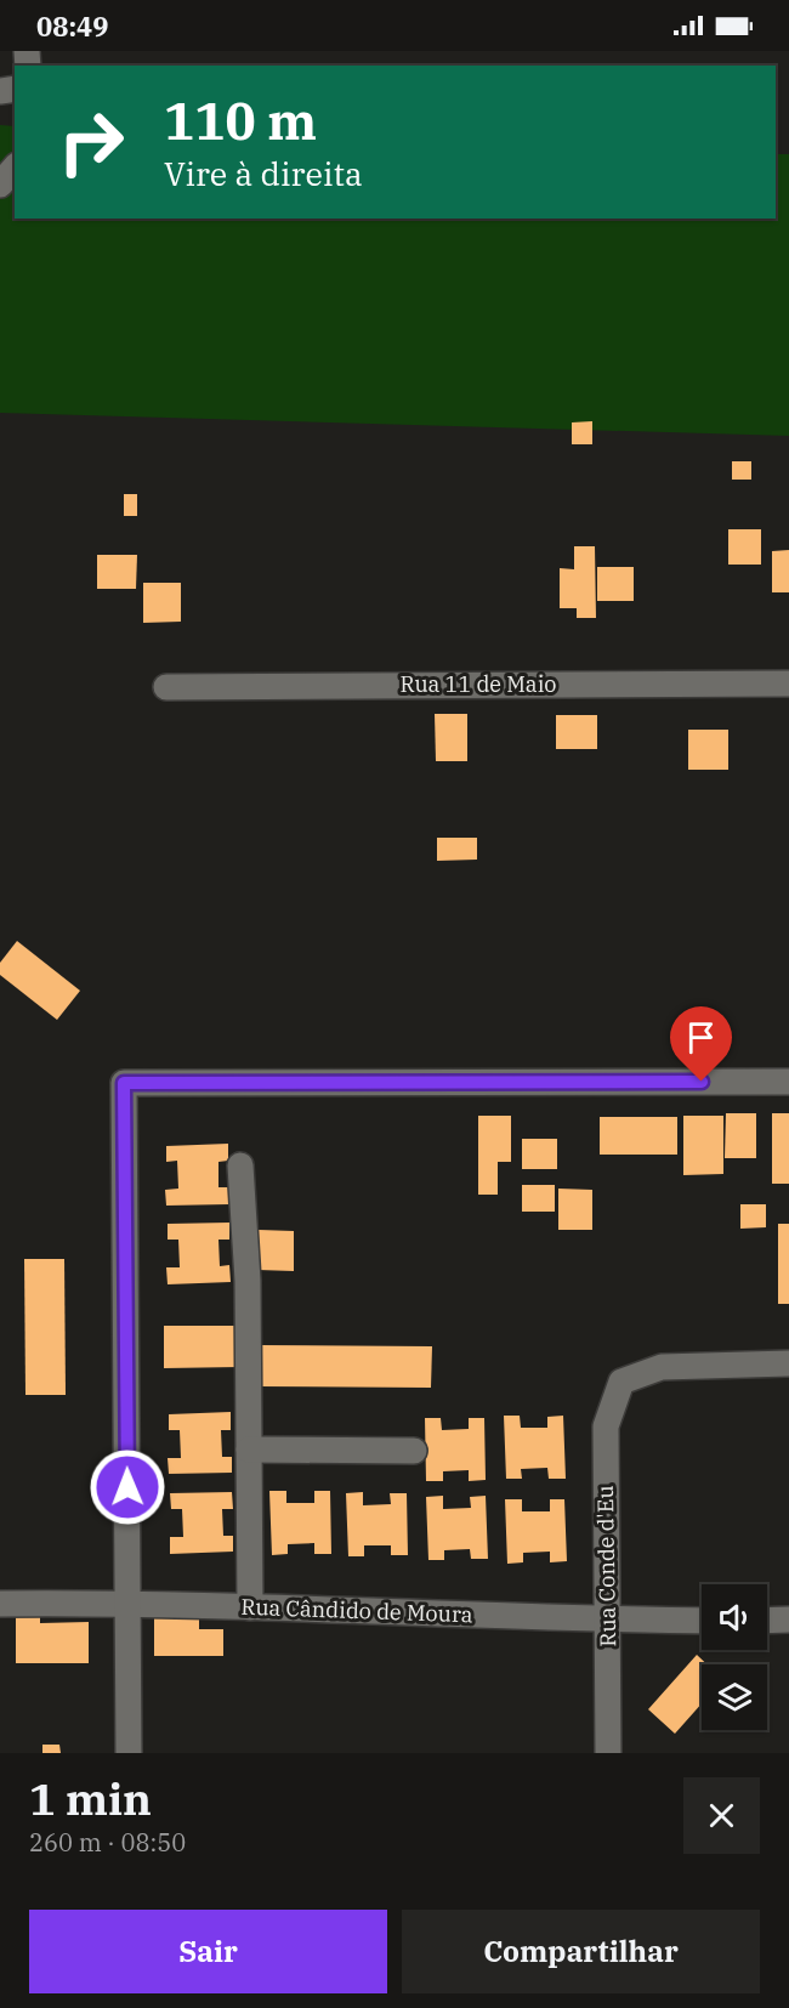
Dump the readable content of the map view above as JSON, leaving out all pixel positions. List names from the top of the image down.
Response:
{
  "streets": {
    "street": ["Rua 11 de Maio", "Rua Conde d'Eu", "Rua Cândido de Moura"]
  },
  "crossings": [
    ["Rua Conde d'Eu", "Rua Cândido de Moura"]
  ],
  "page": {
    "status": "08:49",
    "turn": ["110 m", "Vire à direita"],
    "heading": ["1 min", "260 m · 08:50"],
    "buttons": ["Sair", "Compartilhar"]
  }
}
